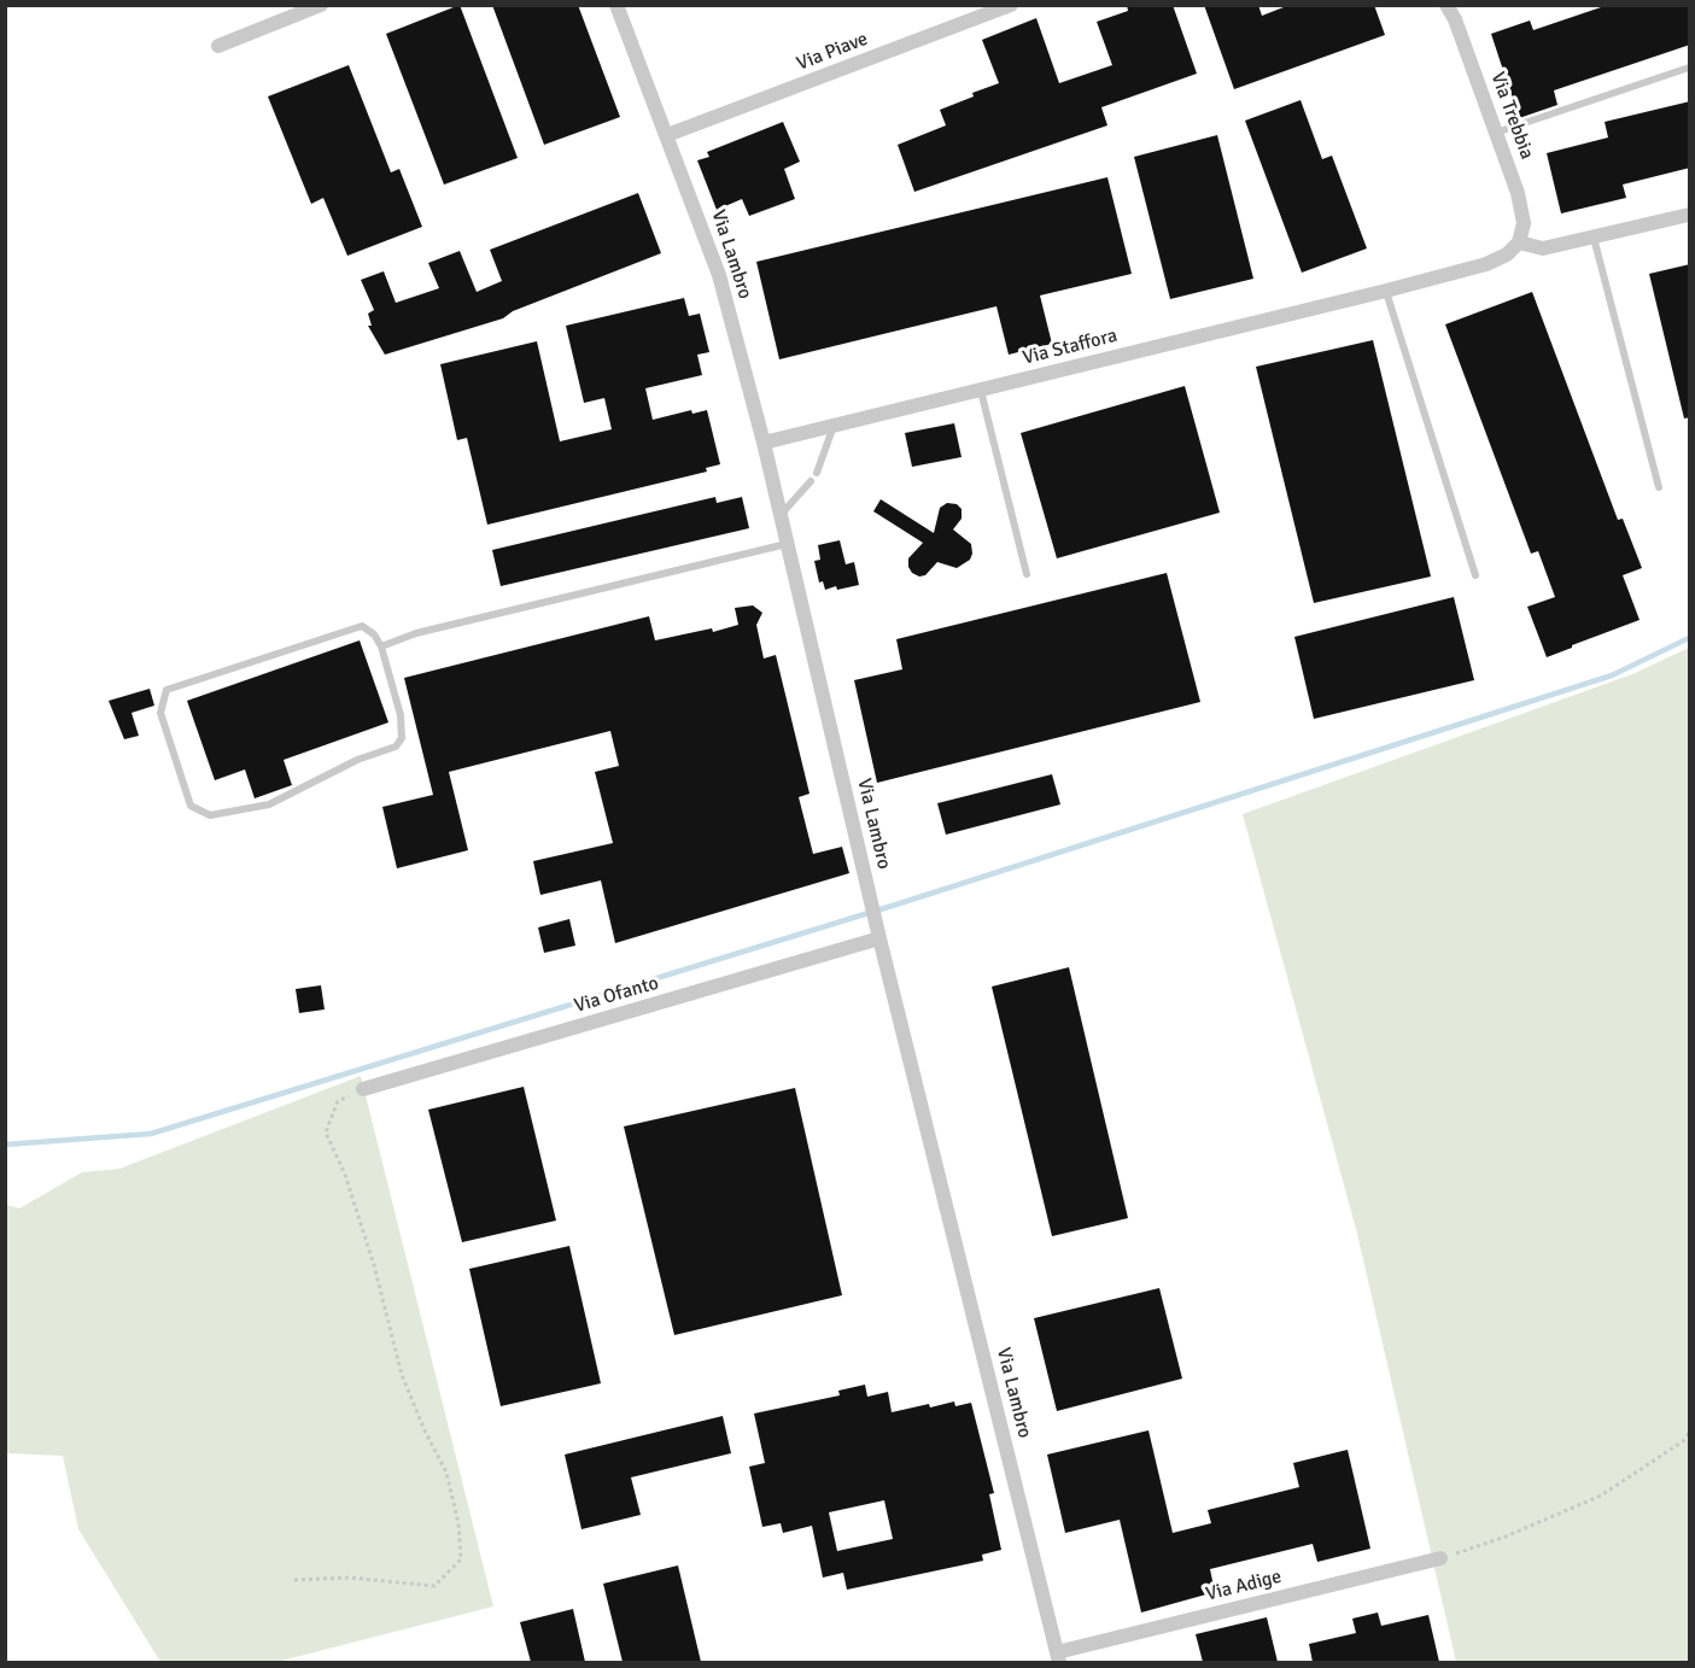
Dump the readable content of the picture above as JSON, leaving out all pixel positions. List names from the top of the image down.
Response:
{
  "streets": {
    "street": [
      "Via Piave",
      "Via Trebbia",
      "Via Lambro",
      "Via Staffora",
      "Via Ofanto",
      "Via Adige"
    ]
  },
  "crossings": [
    ["Via Piave", "Via Lambro"],
    ["Via Trebbia", "Via Staffora"],
    ["Via Lambro", "Via Staffora"],
    ["Via Lambro", "Via Ofanto"],
    ["Via Lambro", "Via Adige"]
  ]
}
